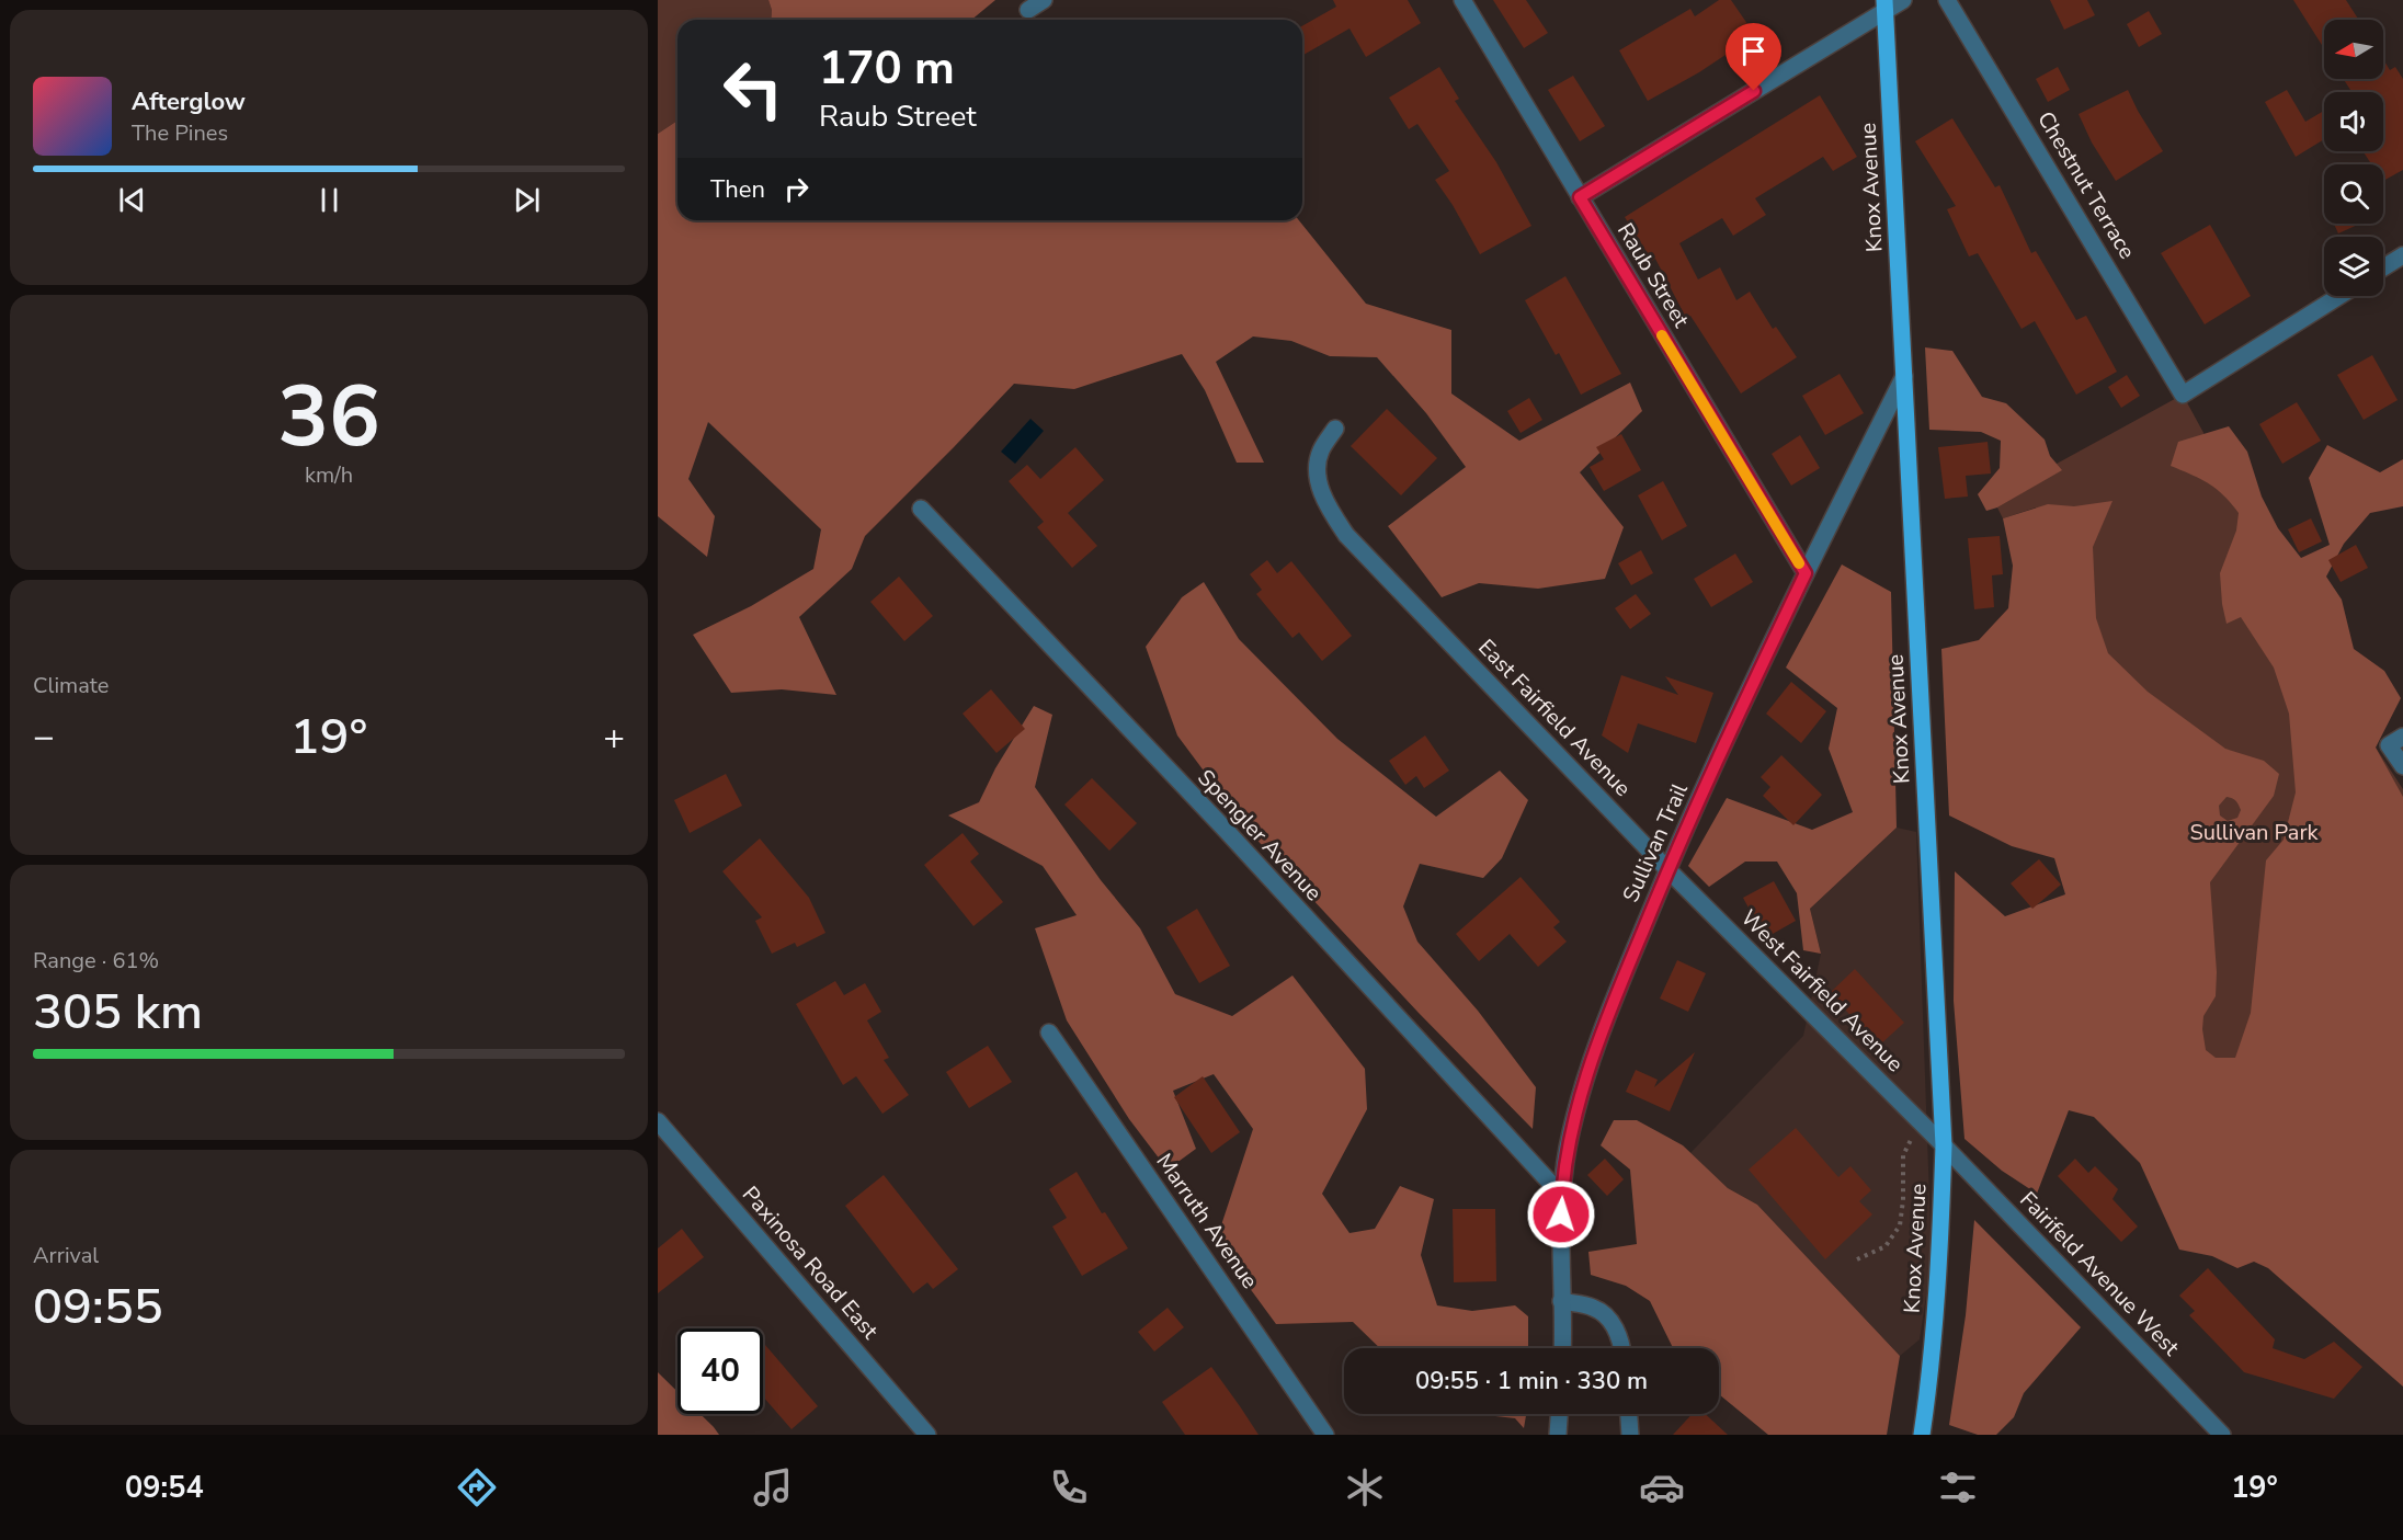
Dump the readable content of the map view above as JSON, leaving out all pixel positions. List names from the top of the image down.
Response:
{
  "streets": {
    "main road": ["Knox Avenue"],
    "street": [
      "Chestnut Terrace",
      "Raub Street",
      "East Fairfield Avenue",
      "Spengler Avenue",
      "Sullivan Trail",
      "West Fairfield Avenue",
      "Marruth Avenue",
      "Paxinosa Road East",
      "Fairifeld Avenue West"
    ]
  },
  "crossings": [
    ["Knox Avenue", "Sullivan Trail"],
    ["Knox Avenue", "West Fairfield Avenue"],
    ["Knox Avenue", "Fairifeld Avenue West"],
    ["Raub Street", "Sullivan Trail"],
    ["East Fairfield Avenue", "Sullivan Trail"],
    ["East Fairfield Avenue", "West Fairfield Avenue"],
    ["Spengler Avenue", "Sullivan Trail"],
    ["Sullivan Trail", "West Fairfield Avenue"],
    ["West Fairfield Avenue", "Fairifeld Avenue West"]
  ],
  "parks": ["Sullivan Park"],
  "north": "left",
  "page": {
    "turn": ["170 m", "Raub Street"],
    "song": ["Afterglow", "The Pines"],
    "then": "Then",
    "tile": [
      ["36", "km/h"],
      "Climate",
      ["Range · 61%", "305 km"],
      ["Arrival", "09:55"]
    ],
    "heat": ["−", "19°", "+"],
    "limit": "40",
    "trip": "09:55 · 1 min · 330 m",
    "tabs": ["09:54", "19°"]
  }
}
